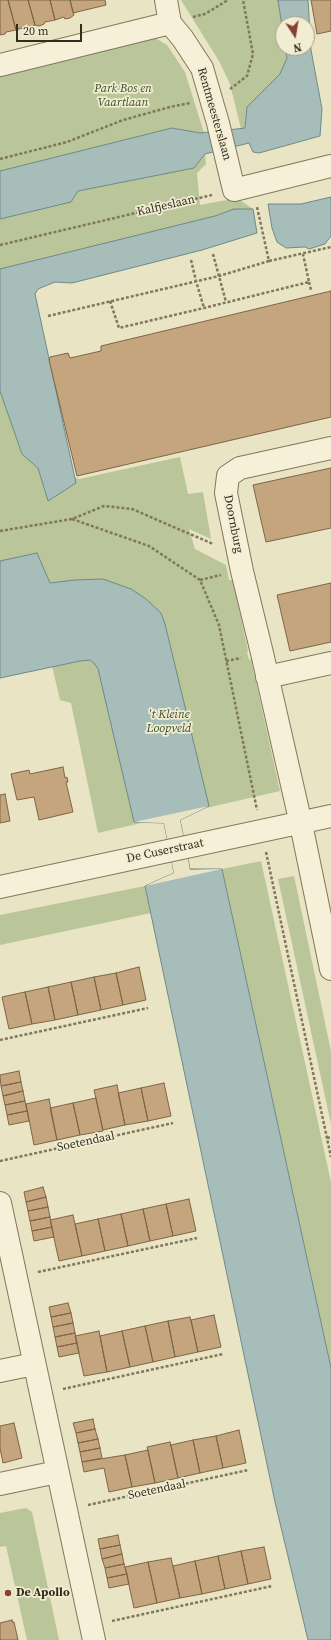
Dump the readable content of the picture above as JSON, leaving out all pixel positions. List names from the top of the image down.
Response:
{
  "streets": {
    "street": ["Rentmeesterslaan", "Doornburg", "De Cuserstraat"],
    "path": ["Kalfjeslaan", "Soetendaal"]
  },
  "crossings": [
    ["Rentmeesterslaan", "Kalfjeslaan"],
    ["Doornburg", "De Cuserstraat"]
  ],
  "parks": ["Park Bos en Vaartlaan", "'t Kleine Loopveld"],
  "places": ["De Apollo"],
  "scale_bar": "20 m",
  "north": "bottom"
}
